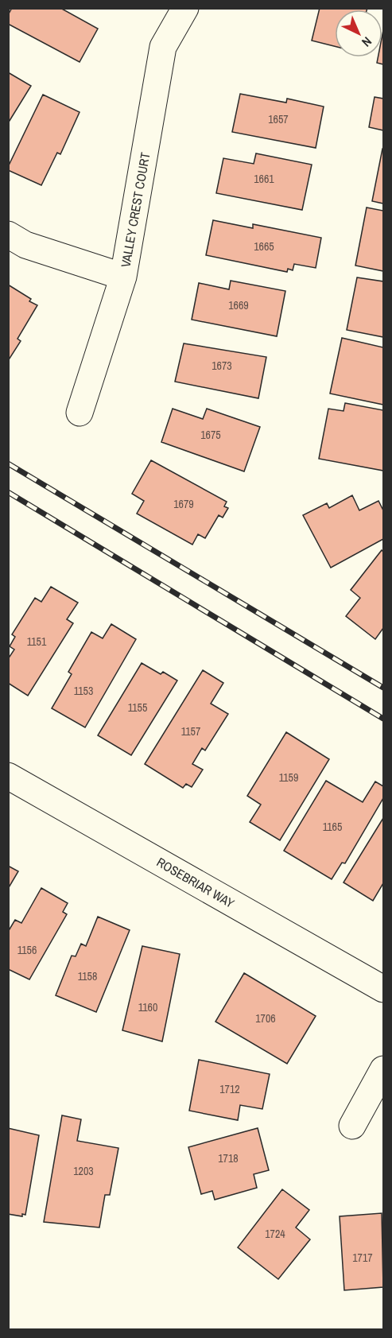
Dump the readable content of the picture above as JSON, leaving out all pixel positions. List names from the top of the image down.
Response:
{
  "streets": {
    "street": ["VALLEY CREST COURT", "ROSEBRIAR WAY"]
  },
  "house_numbers": [
    "1657",
    "1661",
    "1665",
    "1669",
    "1673",
    "1675",
    "1679",
    "1151",
    "1153",
    "1155",
    "1157",
    "1159",
    "1165",
    "1156",
    "1158",
    "1160",
    "1706",
    "1712",
    "1718",
    "1203",
    "1724",
    "1717"
  ],
  "north": "bottom right"
}
